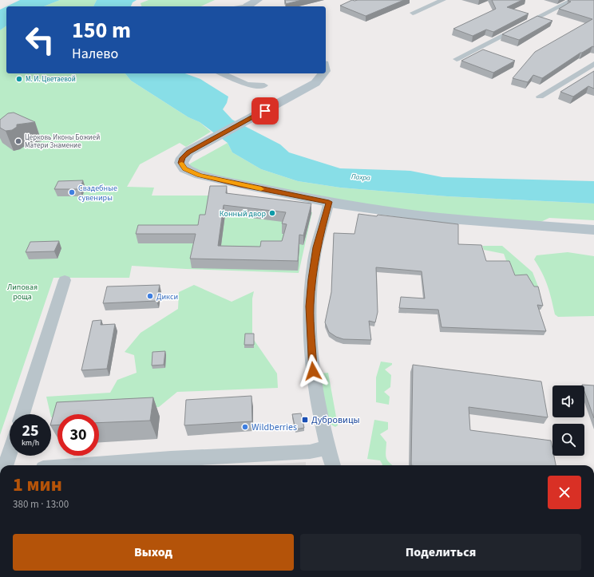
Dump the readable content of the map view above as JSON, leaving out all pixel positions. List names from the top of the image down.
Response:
{
  "water": ["Пахра"],
  "parks": ["Липовая роща"],
  "places": {
    "other": [
      "М. И. Цветаевой",
      "Церковь Иконы Божией Матери Знамение",
      "Свадебные сувениры",
      "Конный двор",
      "Дикси",
      "Wildberries"
    ],
    "transit": ["Дубровицы"]
  },
  "page": {
    "turn": ["150 m", "Налево"],
    "speed": "25 km/h",
    "limit": "30",
    "heading": ["1 мин", "380 m · 13:00"],
    "buttons": ["Выход", "Поделиться"]
  }
}
